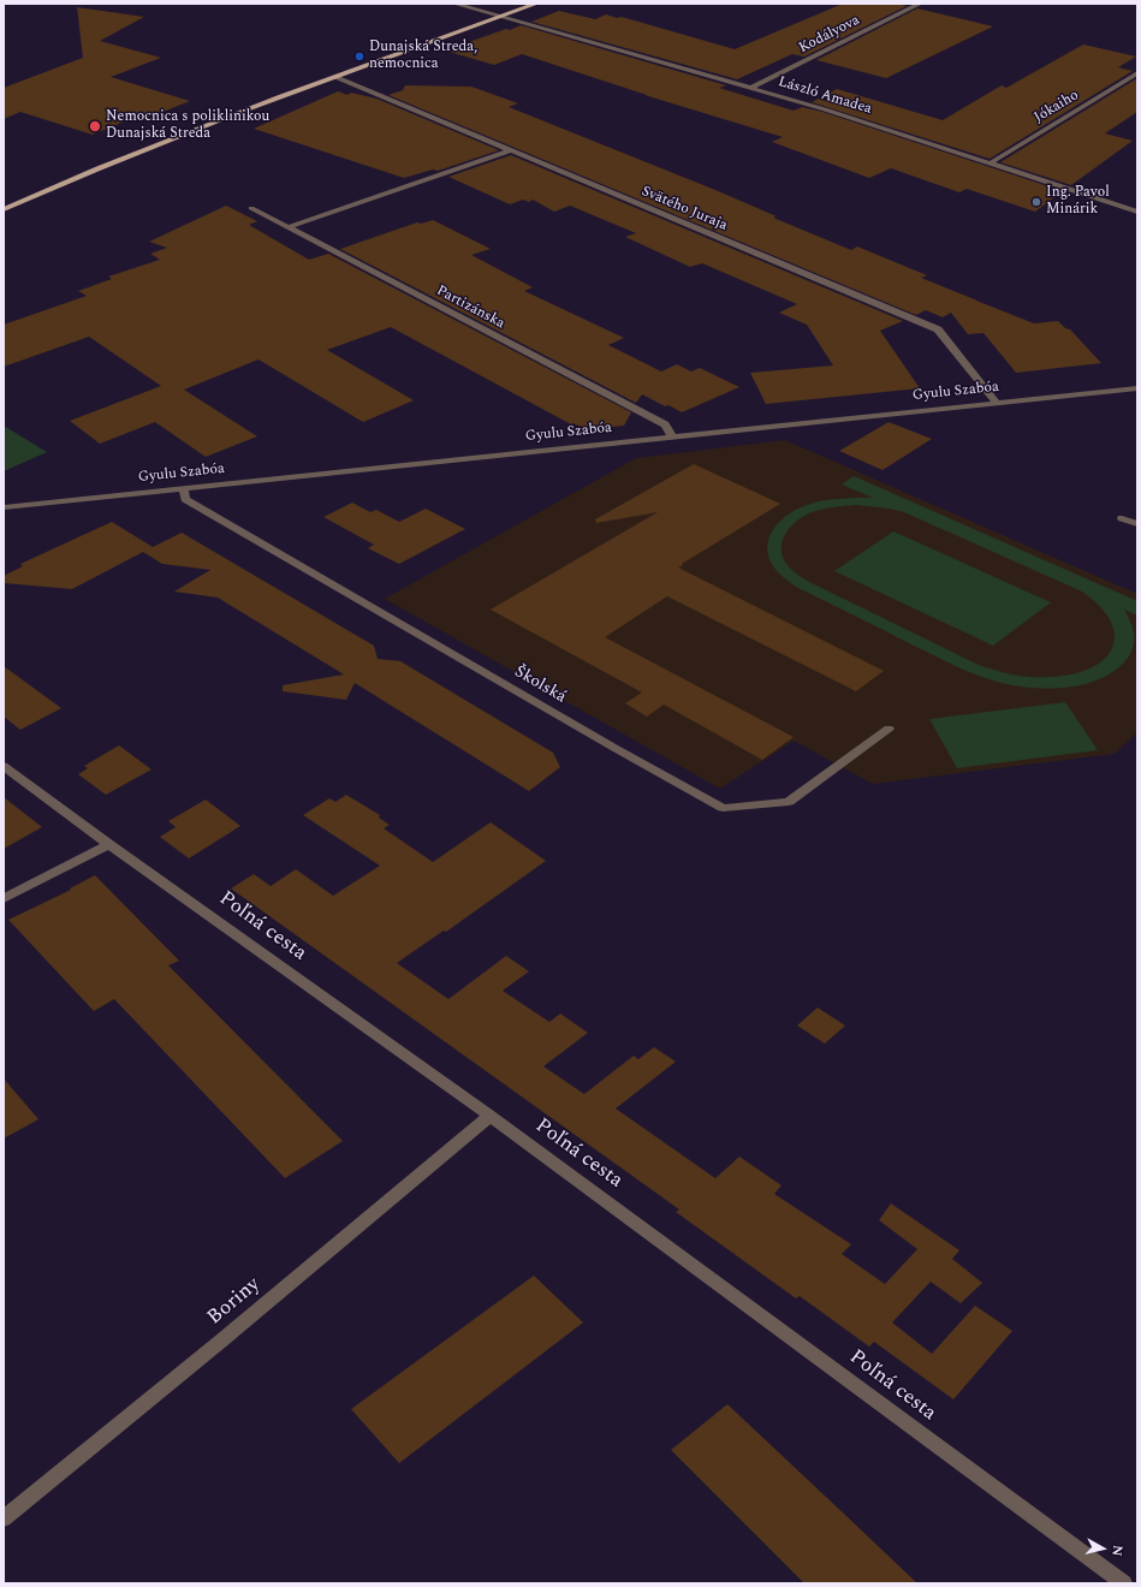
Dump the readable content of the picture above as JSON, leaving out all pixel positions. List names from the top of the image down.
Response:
{
  "streets": {
    "street": [
      "Kodályova",
      "László Amadea",
      "Jókaiho",
      "Svätého Juraja",
      "Partizánska",
      "Gyulu Szabóa",
      "Školská",
      "Poľná cesta",
      "Boriny"
    ]
  },
  "crossings": [
    ["Kodályova", "László Amadea"],
    ["László Amadea", "Jókaiho"],
    ["Svätého Juraja", "Gyulu Szabóa"],
    ["Partizánska", "Gyulu Szabóa"],
    ["Gyulu Szabóa", "Školská"],
    ["Poľná cesta", "Boriny"]
  ],
  "places": ["Dunajská Streda, nemocnica", "Nemocnica s poliklinikou Dunajská Streda", "Ing. Pavol Minárik"],
  "north": "right"
}
